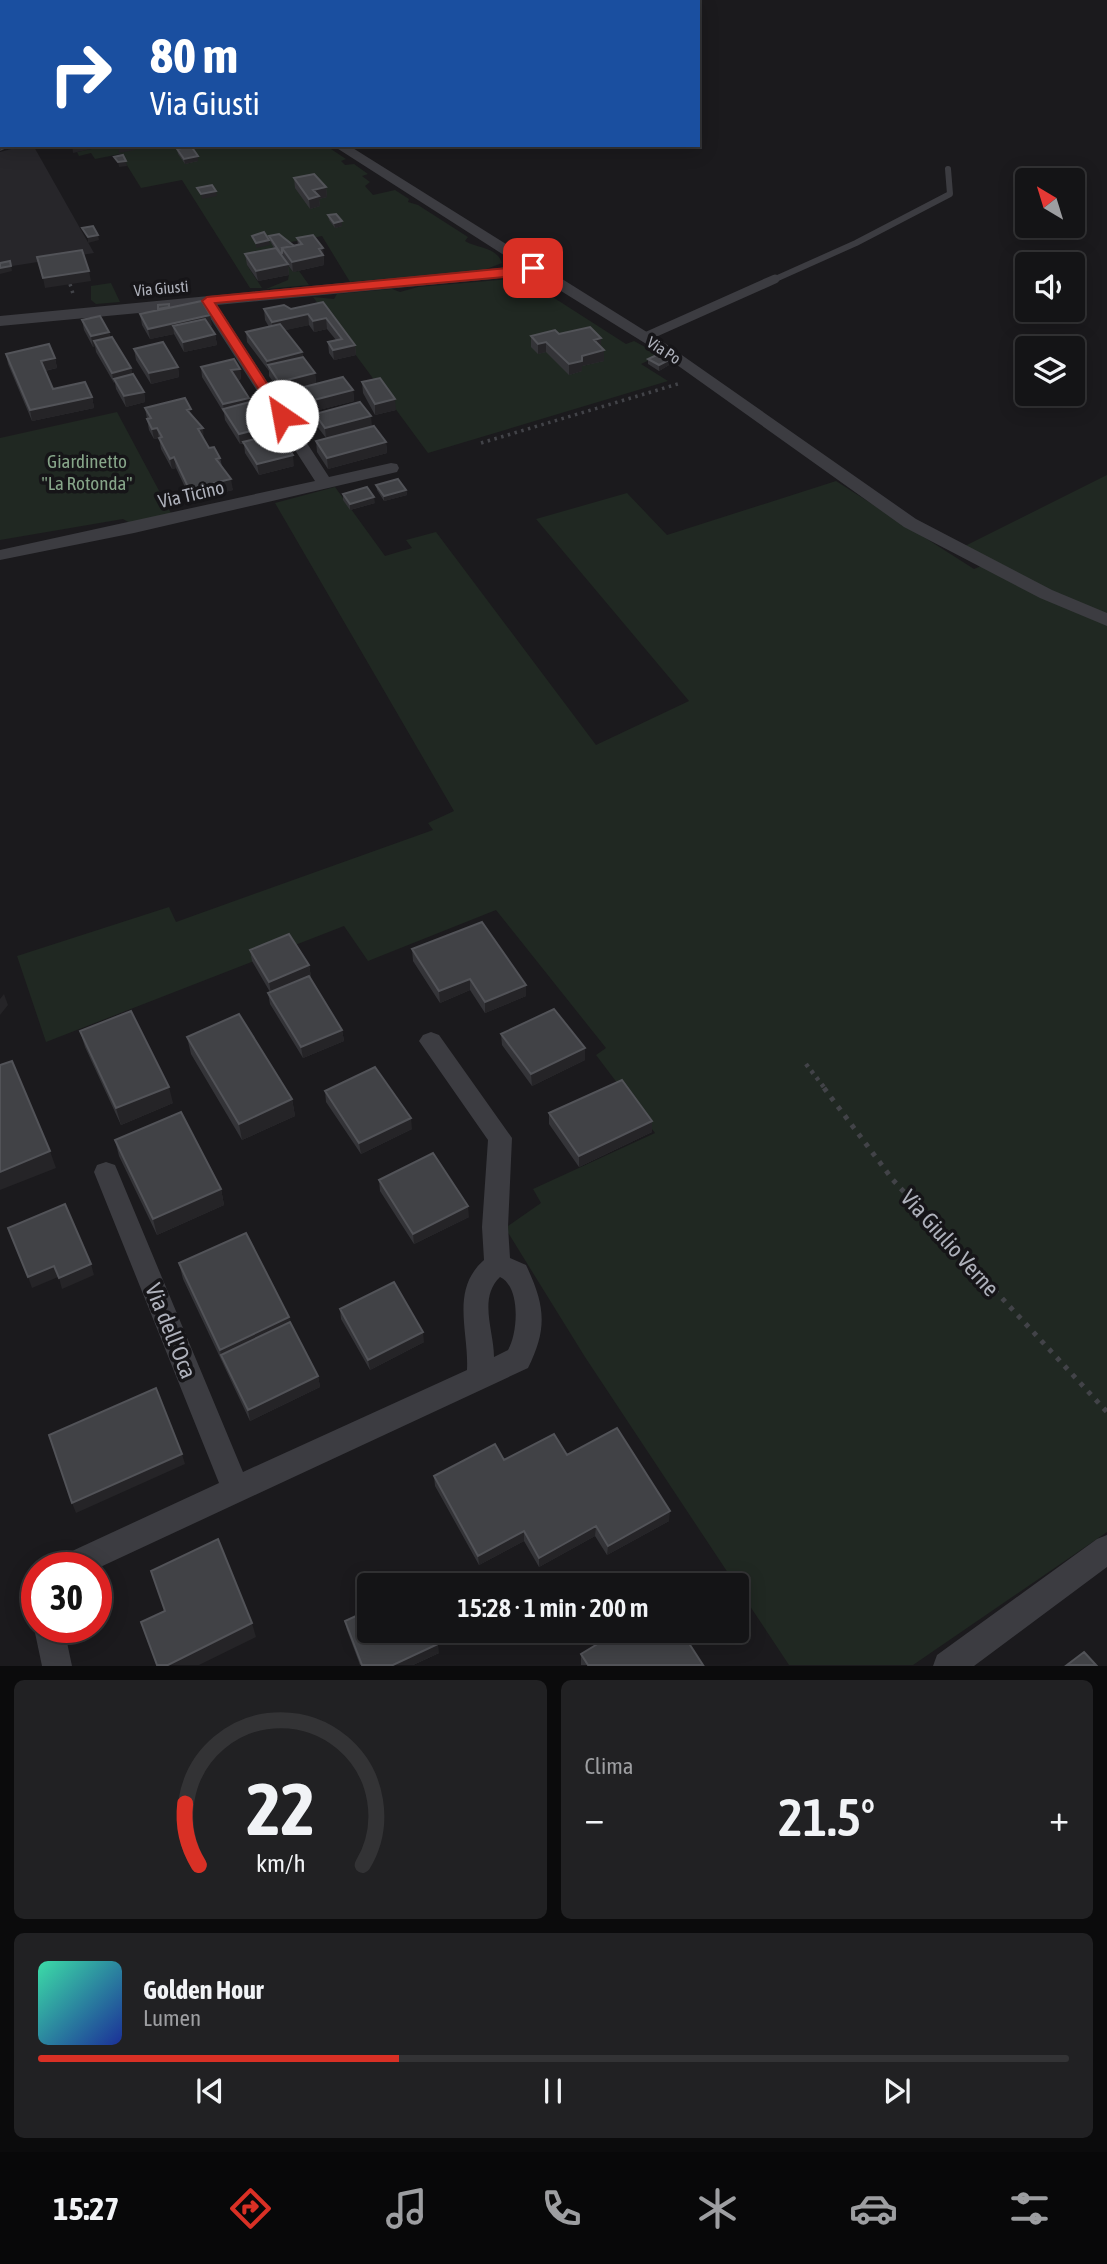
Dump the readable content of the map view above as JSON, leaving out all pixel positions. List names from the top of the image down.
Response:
{
  "streets": {
    "street": [
      "Via Giusti",
      "Via Po",
      "Via Ticino",
      "Via dell'Oca"
    ],
    "path": ["Via Giulio Verne"]
  },
  "crossings": [
    ["Via Giusti", "Via Po"]
  ],
  "parks": ["Giardinetto \"La Rotonda\""],
  "north": "top left",
  "page": {
    "turn": ["80 m", "Via Giusti"],
    "limit": "30",
    "trip": "15:28 · 1 min · 200 m",
    "tile": "Clima",
    "heat": ["−", "21.5°", "+"],
    "song": ["Golden Hour", "Lumen"],
    "tabs": "15:27",
    "gauge": ["22", "km/h"]
  }
}
